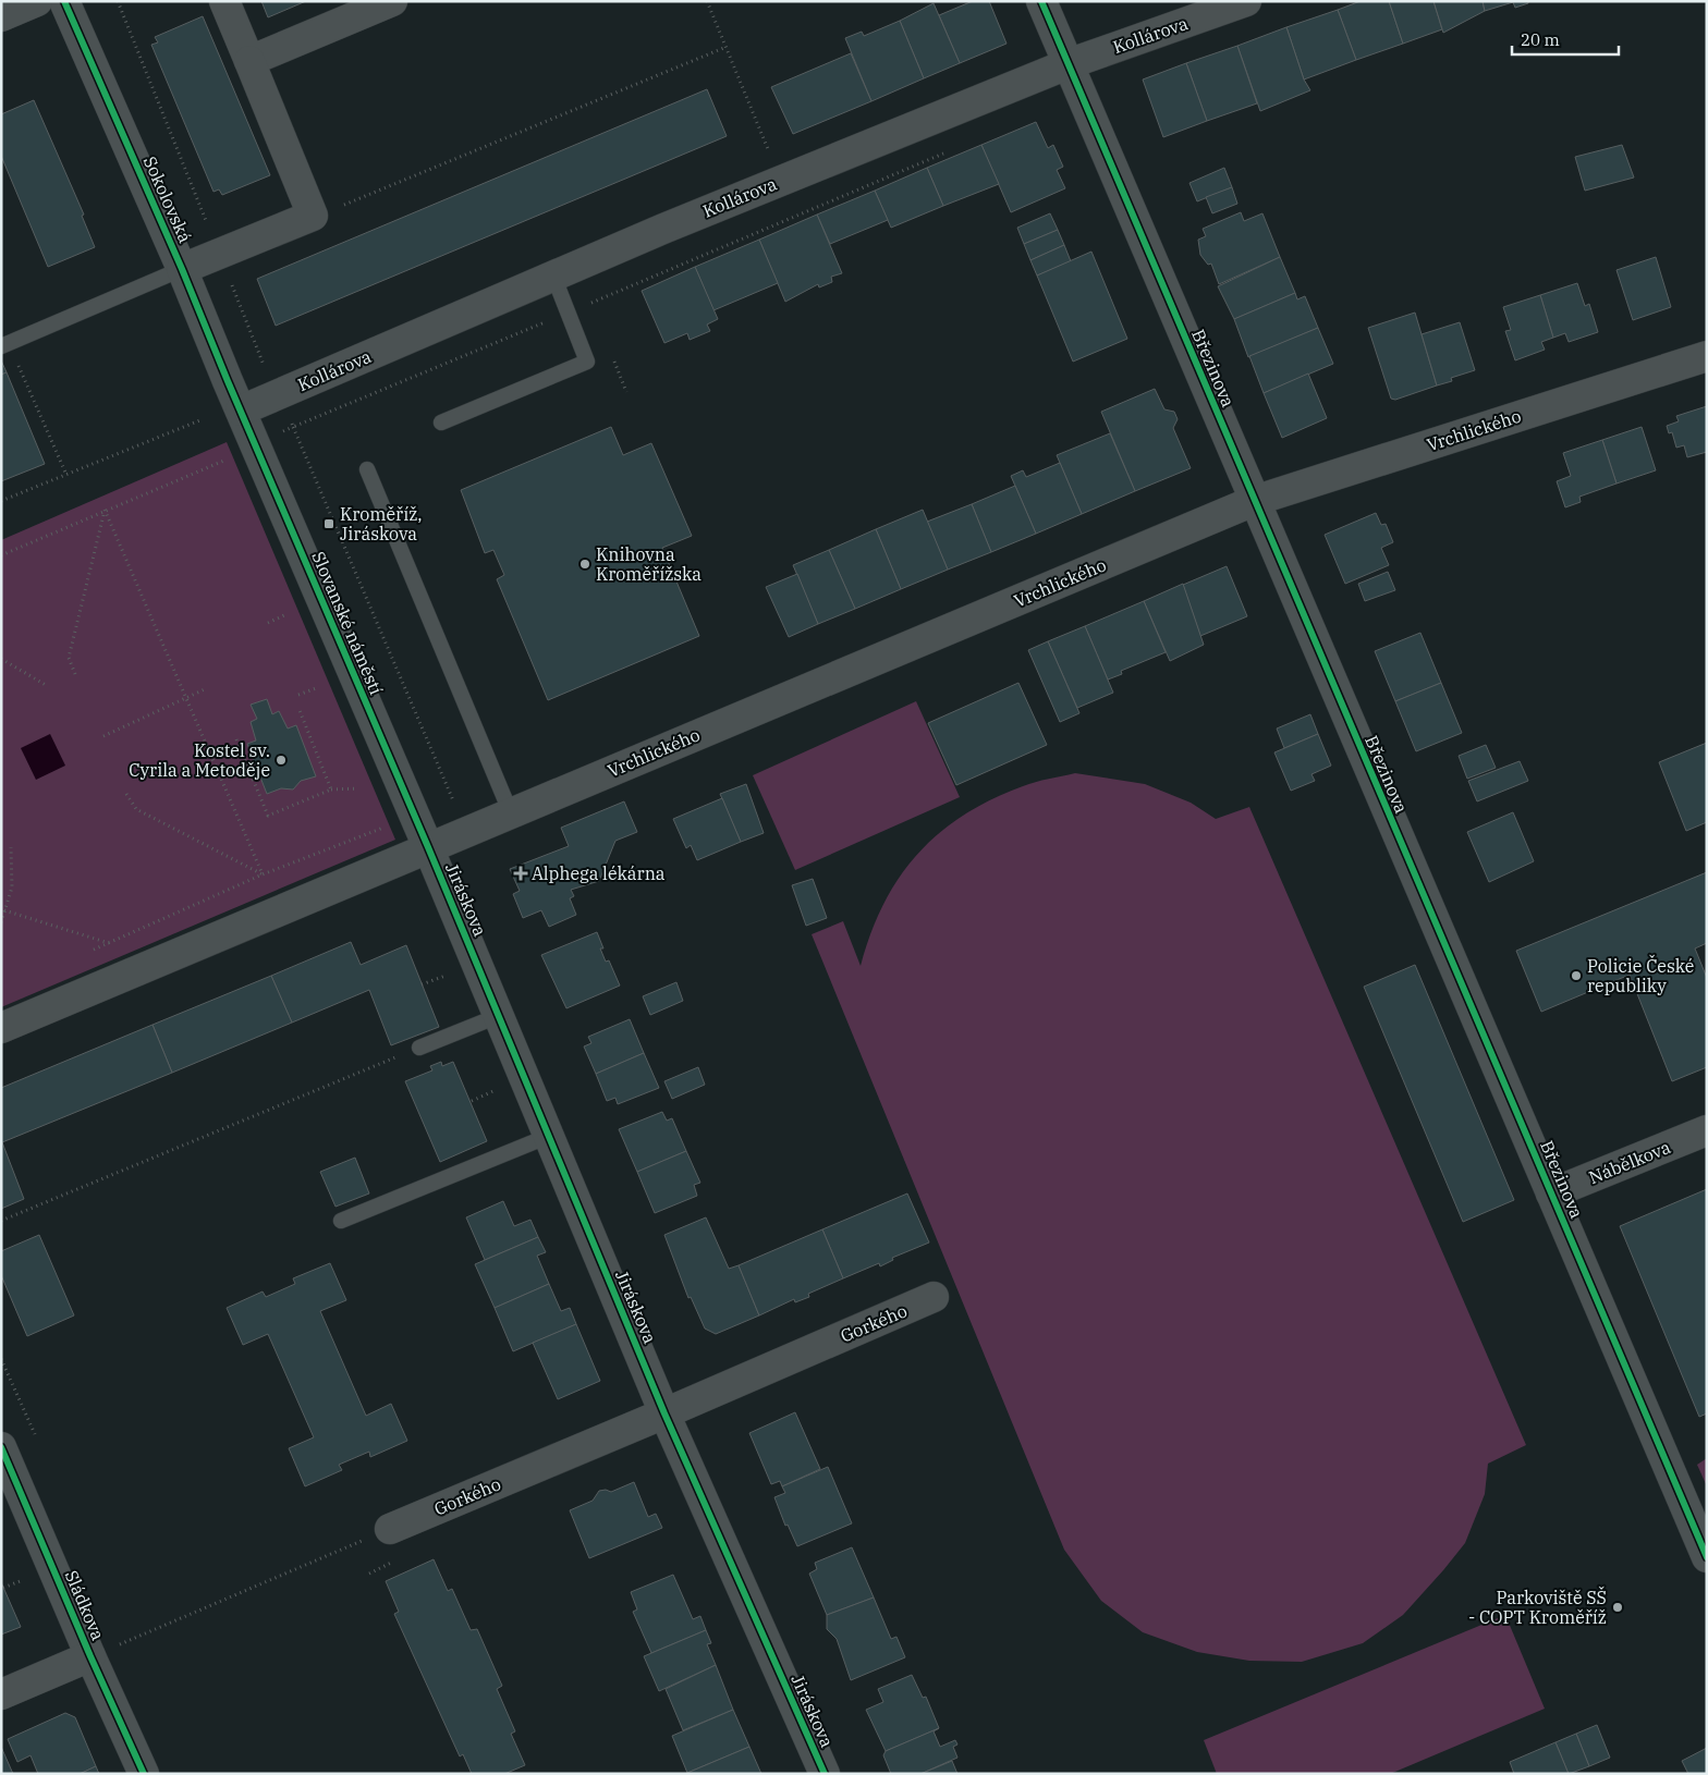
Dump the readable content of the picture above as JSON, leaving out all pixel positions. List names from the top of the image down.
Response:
{
  "streets": {
    "street": [
      "Kollárova",
      "Sokolovská",
      "Březinova",
      "Vrchlického",
      "Slovanské náměstí",
      "Jiráskova",
      "Nábělkova",
      "Gorkého",
      "Sládkova"
    ]
  },
  "crossings": [
    ["Kollárova", "Sokolovská"],
    ["Kollárova", "Březinova"],
    ["Kollárova", "Slovanské náměstí"],
    ["Sokolovská", "Slovanské náměstí"],
    ["Březinova", "Vrchlického"],
    ["Březinova", "Nábělkova"],
    ["Vrchlického", "Slovanské náměstí"],
    ["Vrchlického", "Jiráskova"],
    ["Slovanské náměstí", "Jiráskova"],
    ["Jiráskova", "Gorkého"]
  ],
  "places": {
    "transit": ["Kroměříž, Jiráskova"],
    "other": [
      "Knihovna Kroměřížska",
      "Kostel sv. Cyrila a Metoděje",
      "Policie České republiky",
      "Parkoviště SŠ - COPT Kroměříž"
    ],
    "health": ["Alphega lékárna"]
  },
  "scale_bar": "20 m"
}
